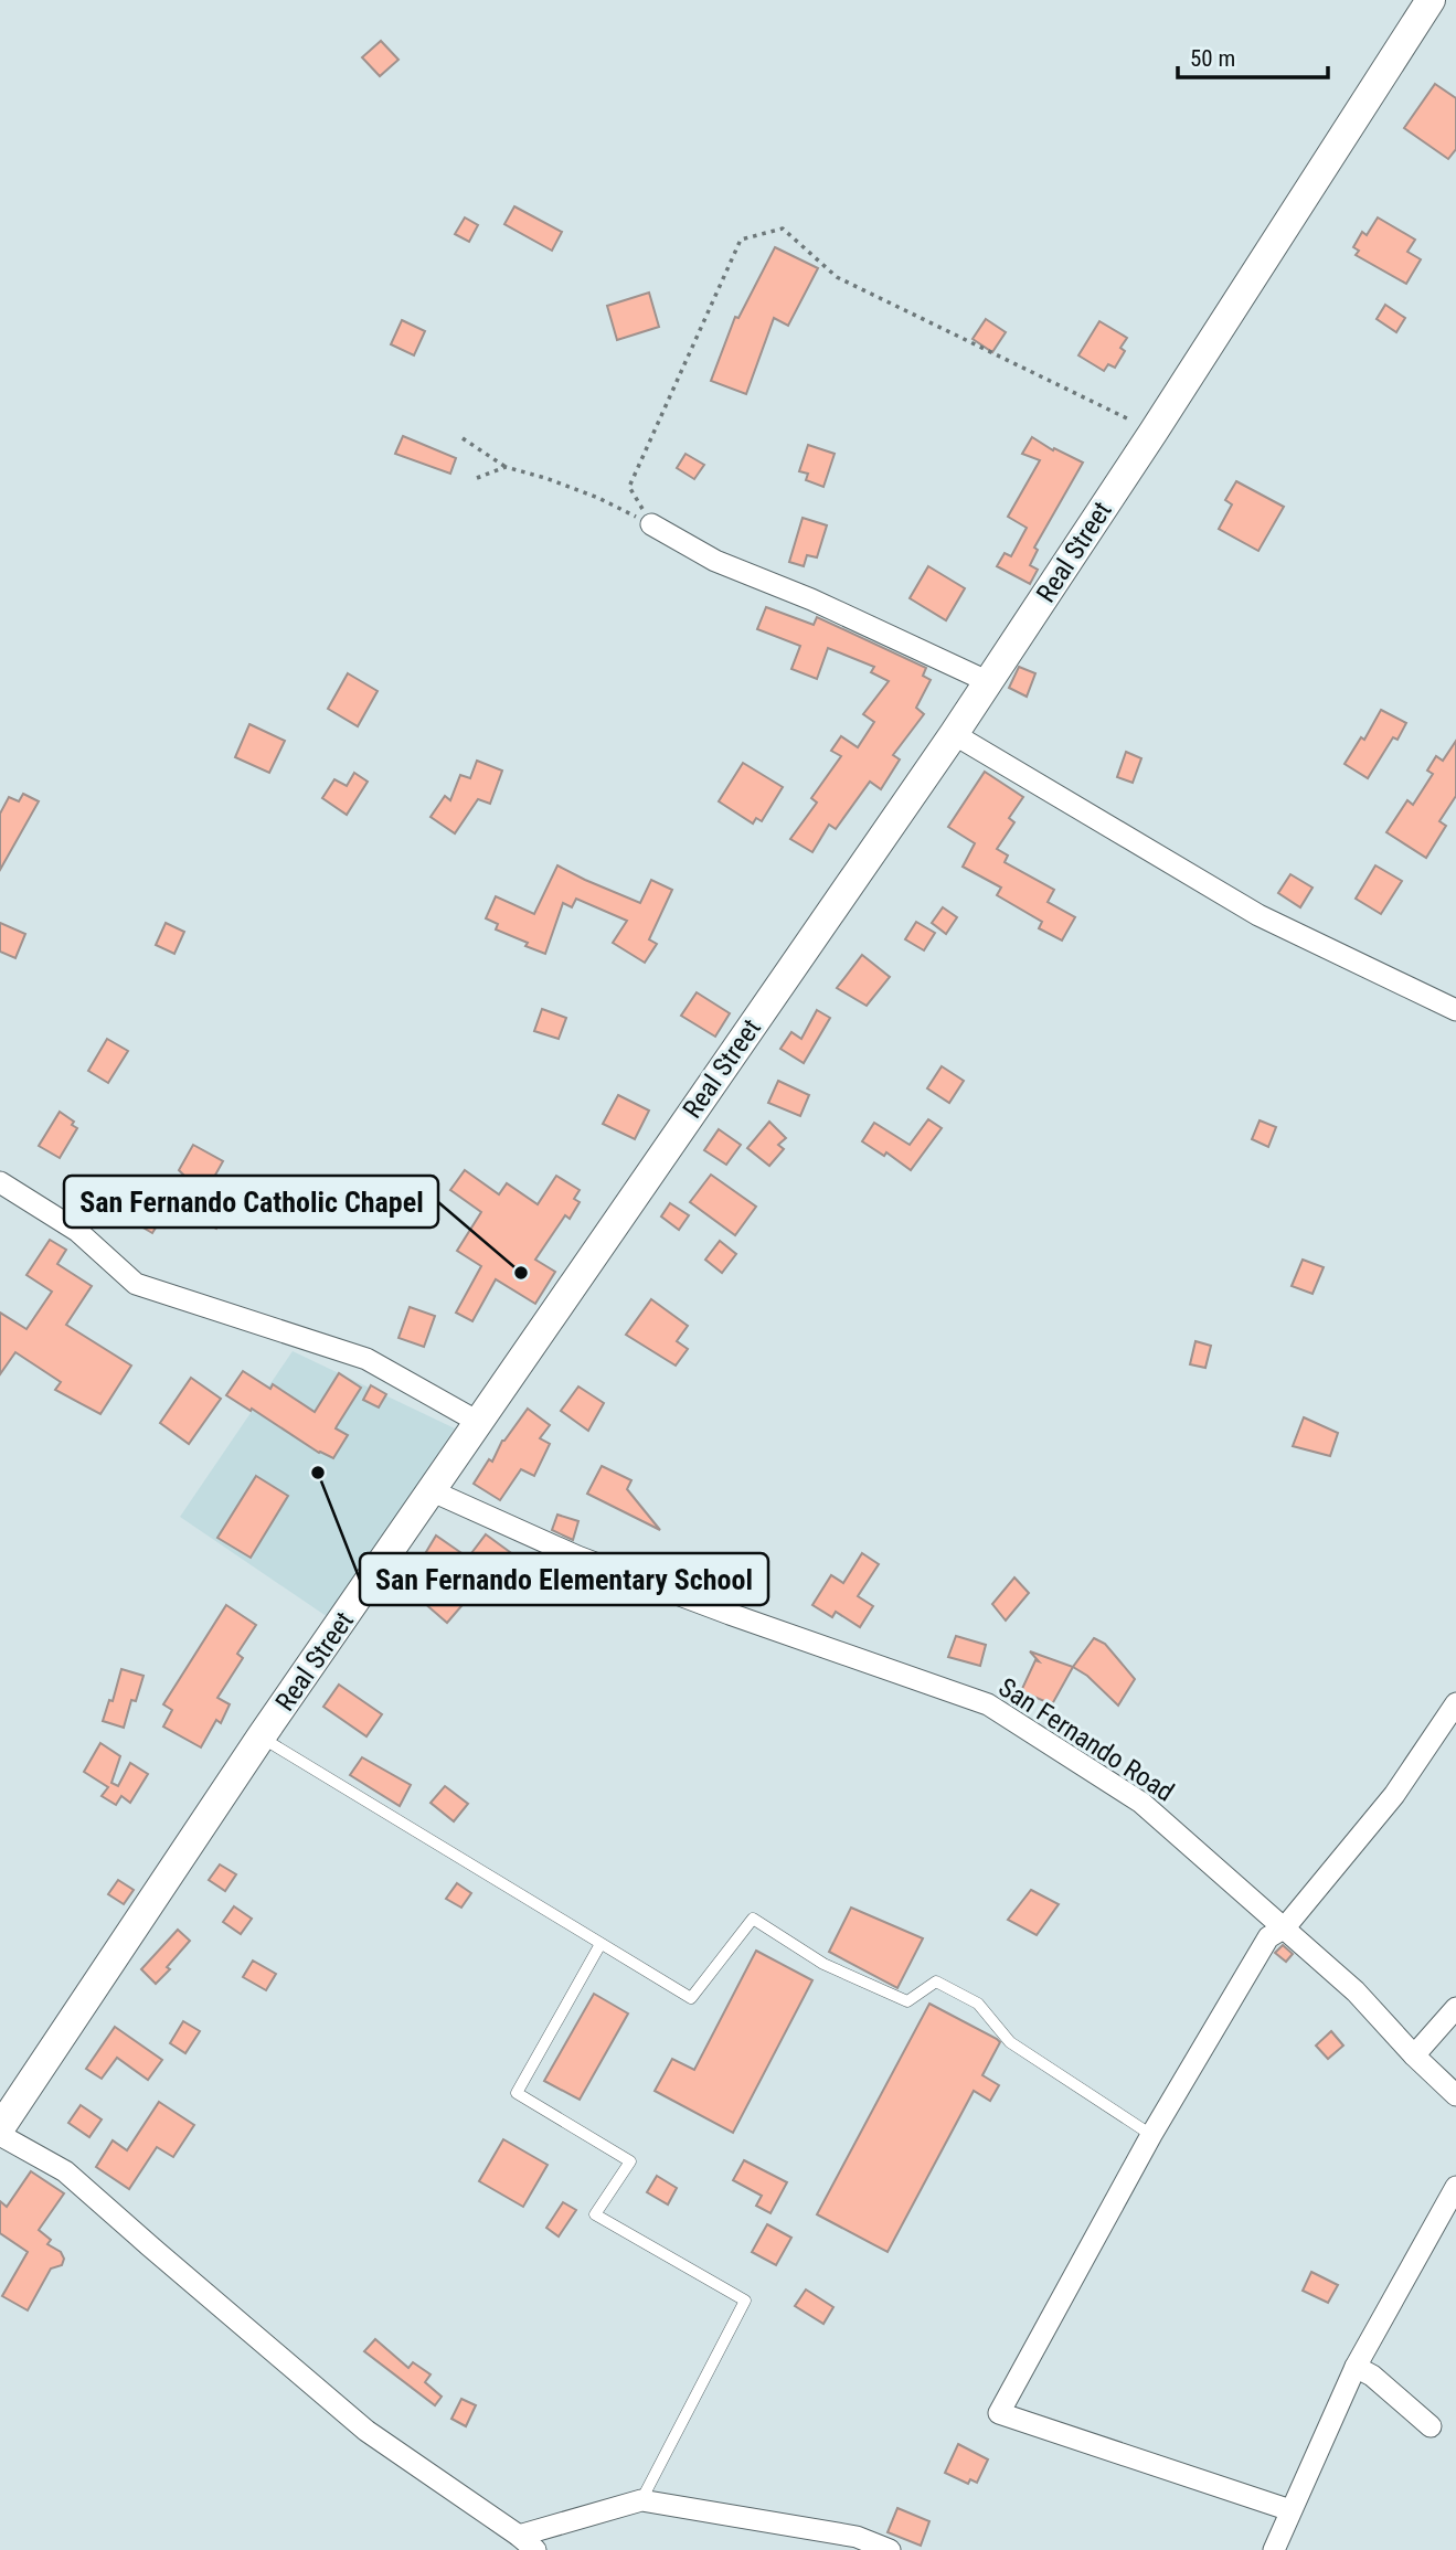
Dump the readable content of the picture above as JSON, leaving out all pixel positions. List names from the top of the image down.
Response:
{
  "streets": {
    "main road": ["Real Street"],
    "street": ["San Fernando Road"]
  },
  "crossings": [
    ["Real Street", "San Fernando Road"]
  ],
  "places": ["San Fernando Catholic Chapel", "San Fernando Elementary School"],
  "scale_bar": "50 m"
}
